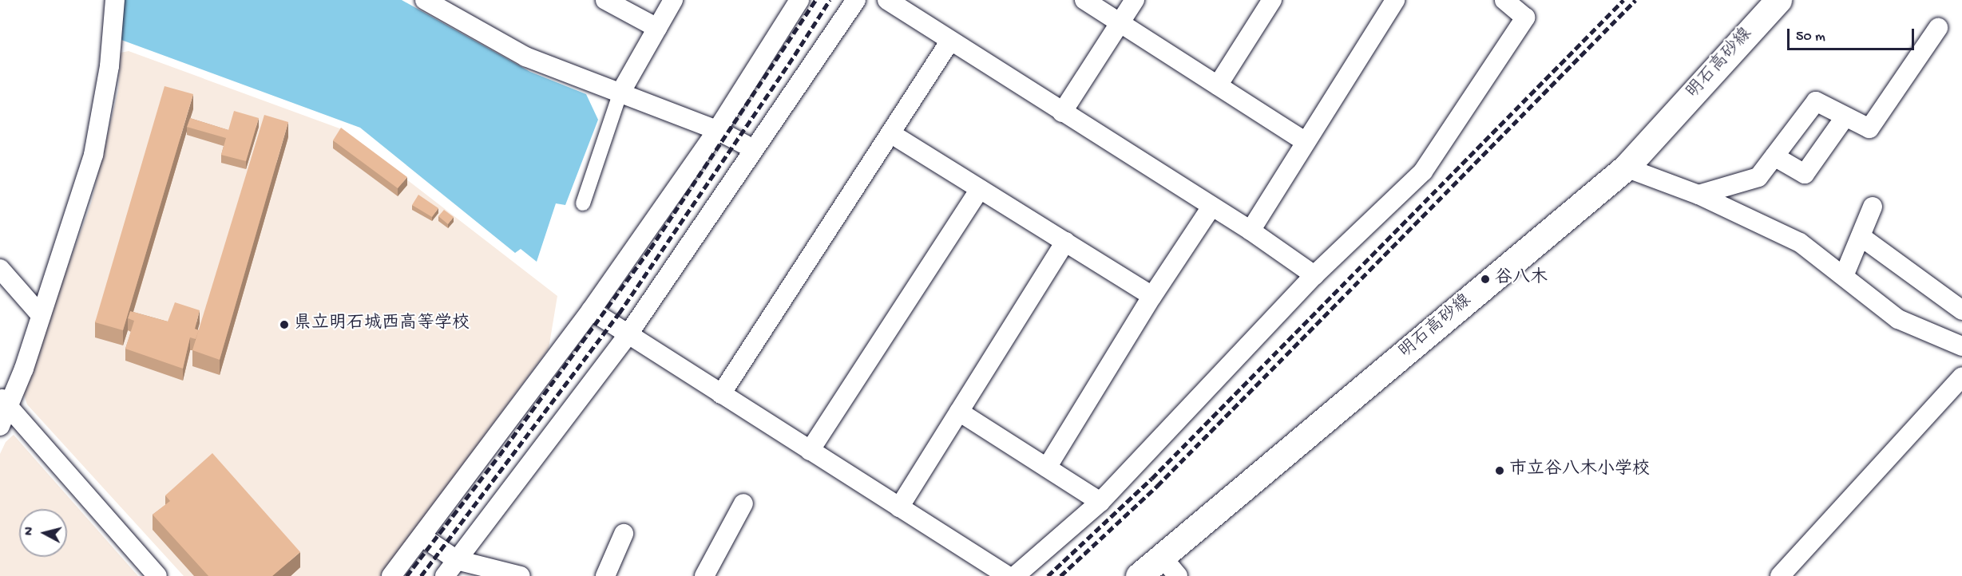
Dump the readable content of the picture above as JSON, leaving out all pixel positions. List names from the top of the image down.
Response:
{
  "streets": {
    "main road": ["明石高砂線"]
  },
  "places": ["谷八木", "県立明石城西高等学校", "市立谷八木小学校"],
  "scale_bar": "50 m",
  "north": "left"
}
